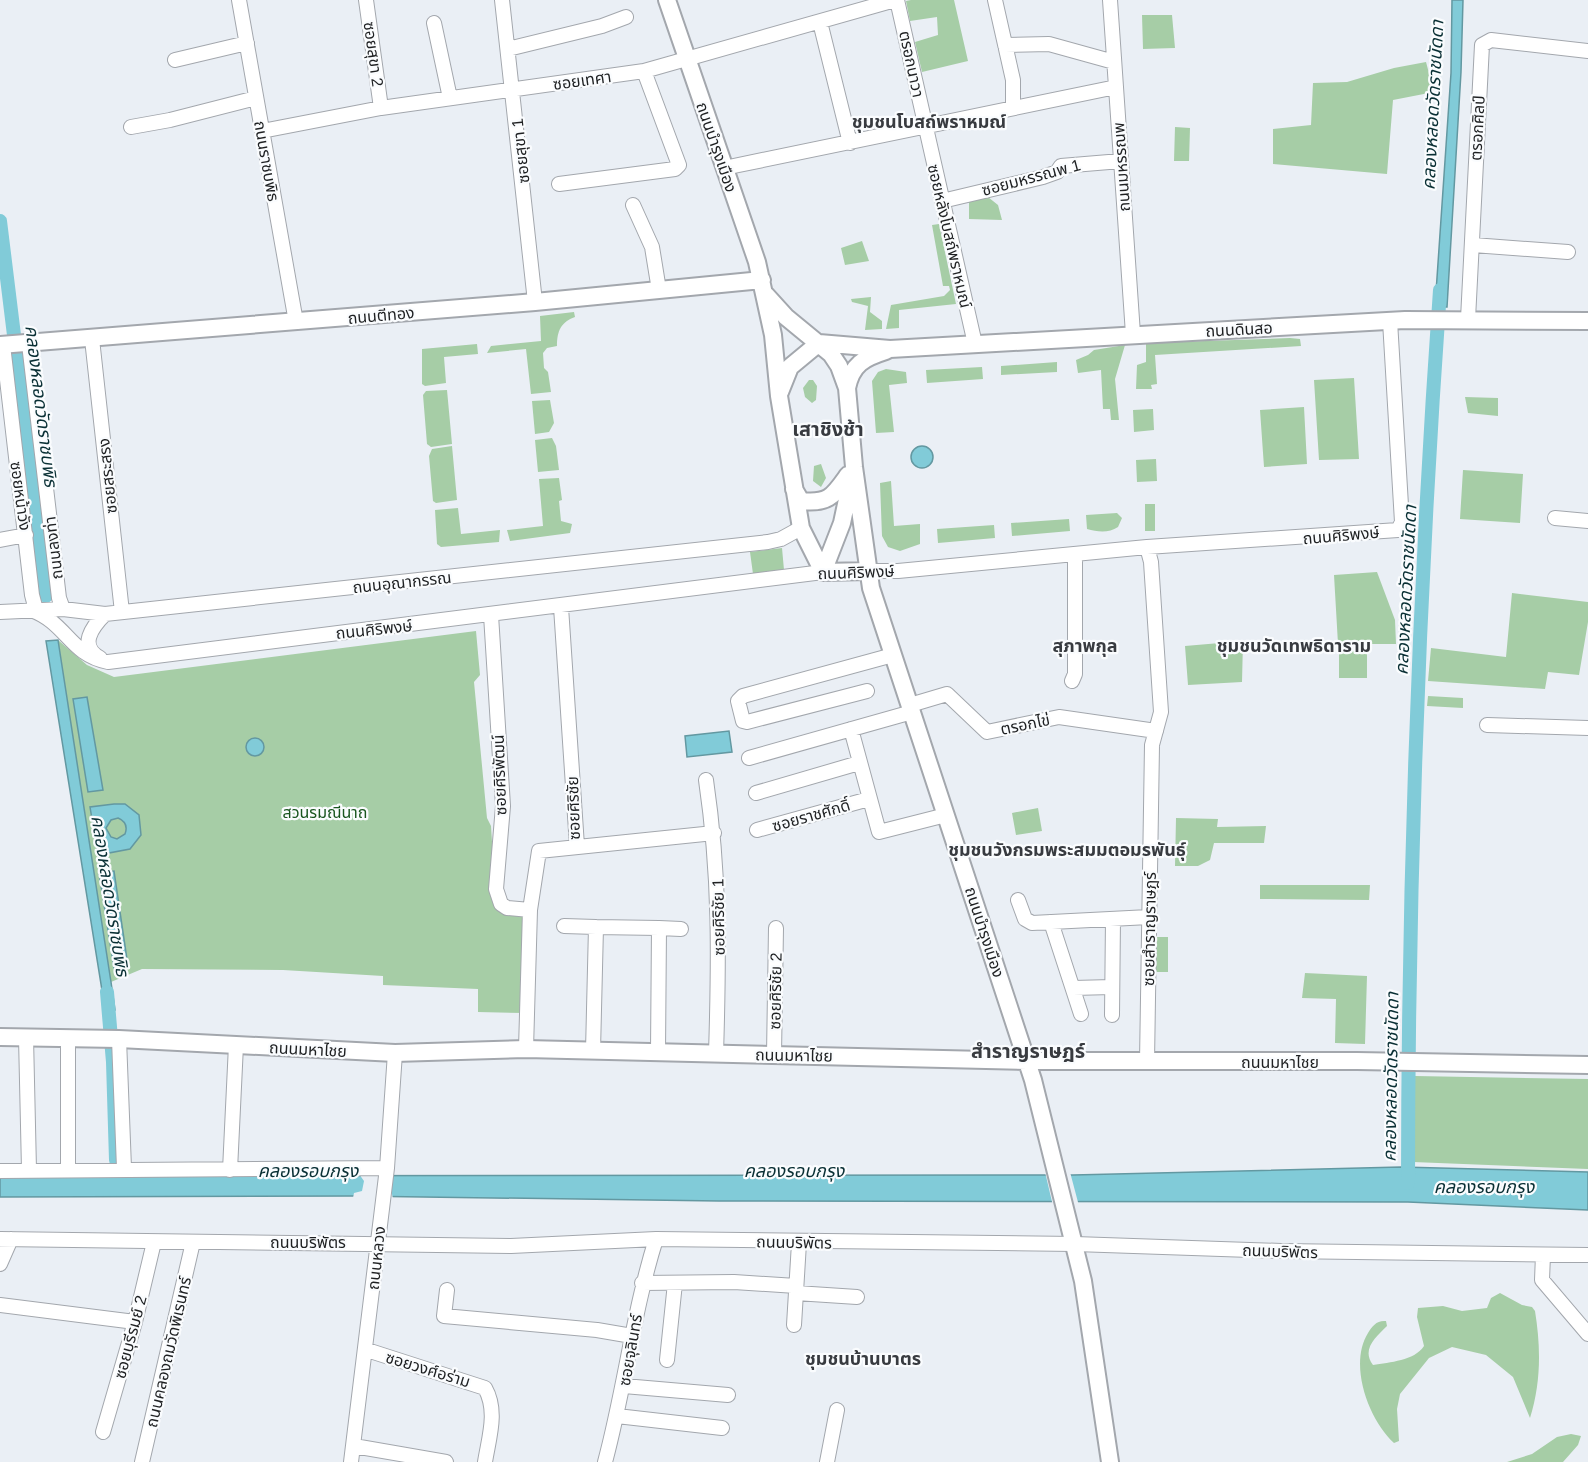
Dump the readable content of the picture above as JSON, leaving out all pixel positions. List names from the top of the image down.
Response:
{
  "streets": {
    "main road": [
      "ถนนบำรุงเมือง",
      "ถนนตีทอง",
      "ถนนดินสอ",
      "ถนนศิริพงษ์",
      "ถนนมหาไชย"
    ],
    "street": [
      "ซอยสุขา 2",
      "ตรอกนาวา",
      "ซอยเทศา",
      "ตรอกศิลป์",
      "ซอยสุขา 1",
      "ถนนราชบพิธ",
      "ถนนมหรรณพ",
      "ซอยมหรรณพ 1",
      "ซอยหลังโบสถ์พราหมณ์",
      "ซอยสระสรง",
      "ซอยหน้าวัง",
      "ถนนลงท่า",
      "ถนนอุณากรรณ",
      "ตรอกไข่",
      "ซอยศิริพัฒน์",
      "ซอยศิริชัย",
      "ซอยราชศักดิ์",
      "ซอยศิริชัย 1",
      "ซอยสำราญราษฎร์",
      "ซอยศิริชัย 2",
      "ถนนบริพัตร",
      "ถนนหลวง",
      "ซอยบุรีรมย์ 2",
      "ซอยจุลินทร์",
      "ถนนคลองถมวัดพิเรนทร์",
      "ซอยวงศ์อร่าม"
    ]
  },
  "crossings": [
    ["ซอยสุขา 2", "ซอยเทศา"],
    ["ตรอกนาวา", "ซอยเทศา"],
    ["ตรอกนาวา", "ซอยหลังโบสถ์พราหมณ์"],
    ["ซอยเทศา", "ถนนบำรุงเมือง"],
    ["ซอยเทศา", "ซอยสุขา 1"],
    ["ซอยเทศา", "ถนนราชบพิธ"],
    ["ตรอกศิลป์", "ถนนดินสอ"],
    ["ถนนบำรุงเมือง", "ถนนตีทอง"],
    ["ถนนบำรุงเมือง", "ถนนดินสอ"],
    ["ถนนบำรุงเมือง", "ถนนศิริพงษ์"],
    ["ถนนบำรุงเมือง", "ถนนอุณากรรณ"],
    ["ถนนบำรุงเมือง", "ตรอกไข่"],
    ["ถนนบำรุงเมือง", "ซอยราชศักดิ์"],
    ["ถนนบำรุงเมือง", "ถนนมหาไชย"],
    ["ถนนบำรุงเมือง", "ถนนบริพัตร"],
    ["ซอยสุขา 1", "ถนนตีทอง"],
    ["ถนนราชบพิธ", "ถนนตีทอง"],
    ["ถนนมหรรณพ", "ซอยมหรรณพ 1"],
    ["ถนนมหรรณพ", "ถนนดินสอ"],
    ["ซอยมหรรณพ 1", "ซอยหลังโบสถ์พราหมณ์"],
    ["ซอยหลังโบสถ์พราหมณ์", "ถนนดินสอ"],
    ["ถนนตีทอง", "ซอยสระสรง"],
    ["ถนนตีทอง", "ซอยหน้าวัง"],
    ["ถนนตีทอง", "ถนนลงท่า"],
    ["ถนนดินสอ", "ถนนศิริพงษ์"],
    ["ซอยสระสรง", "ถนนอุณากรรณ"],
    ["ซอยหน้าวัง", "ถนนศิริพงษ์"],
    ["ซอยหน้าวัง", "ถนนลงท่า"],
    ["ซอยหน้าวัง", "ถนนอุณากรรณ"],
    ["ถนนศิริพงษ์", "ถนนอุณากรรณ"],
    ["ถนนศิริพงษ์", "ซอยศิริพัฒน์"],
    ["ถนนศิริพงษ์", "ซอยศิริชัย"],
    ["ถนนศิริพงษ์", "ซอยสำราญราษฎร์"],
    ["ถนนลงท่า", "ถนนอุณากรรณ"],
    ["ตรอกไข่", "ซอยสำราญราษฎร์"],
    ["ซอยศิริพัฒน์", "ซอยศิริชัย"],
    ["ซอยศิริชัย", "ถนนมหาไชย"],
    ["ซอยศิริชัย 1", "ถนนมหาไชย"],
    ["ซอยสำราญราษฎร์", "ถนนมหาไชย"],
    ["ซอยศิริชัย 2", "ถนนมหาไชย"],
    ["ถนนมหาไชย", "ถนนหลวง"],
    ["ถนนบริพัตร", "ถนนหลวง"],
    ["ถนนบริพัตร", "ซอยบุรีรมย์ 2"],
    ["ถนนบริพัตร", "ซอยจุลินทร์"],
    ["ถนนบริพัตร", "ถนนคลองถมวัดพิเรนทร์"],
    ["ถนนหลวง", "ซอยวงศ์อร่าม"]
  ],
  "districts": [
    "ชุมชนโบสถ์พราหมณ์",
    "เสาชิงช้า",
    "สุภาพกุล",
    "ชุมชนวัดเทพธิดาราม",
    "ชุมชนวังกรมพระสมมตอมรพันธุ์",
    "สำราญราษฎร์",
    "ชุมชนบ้านบาตร"
  ],
  "water": ["คลองหลอดวัดราชนัดดา", "คลองหลอดวัดราชบพิธ", "คลองรอบกรุง"],
  "parks": ["สวนรมณีนาถ"]
}
